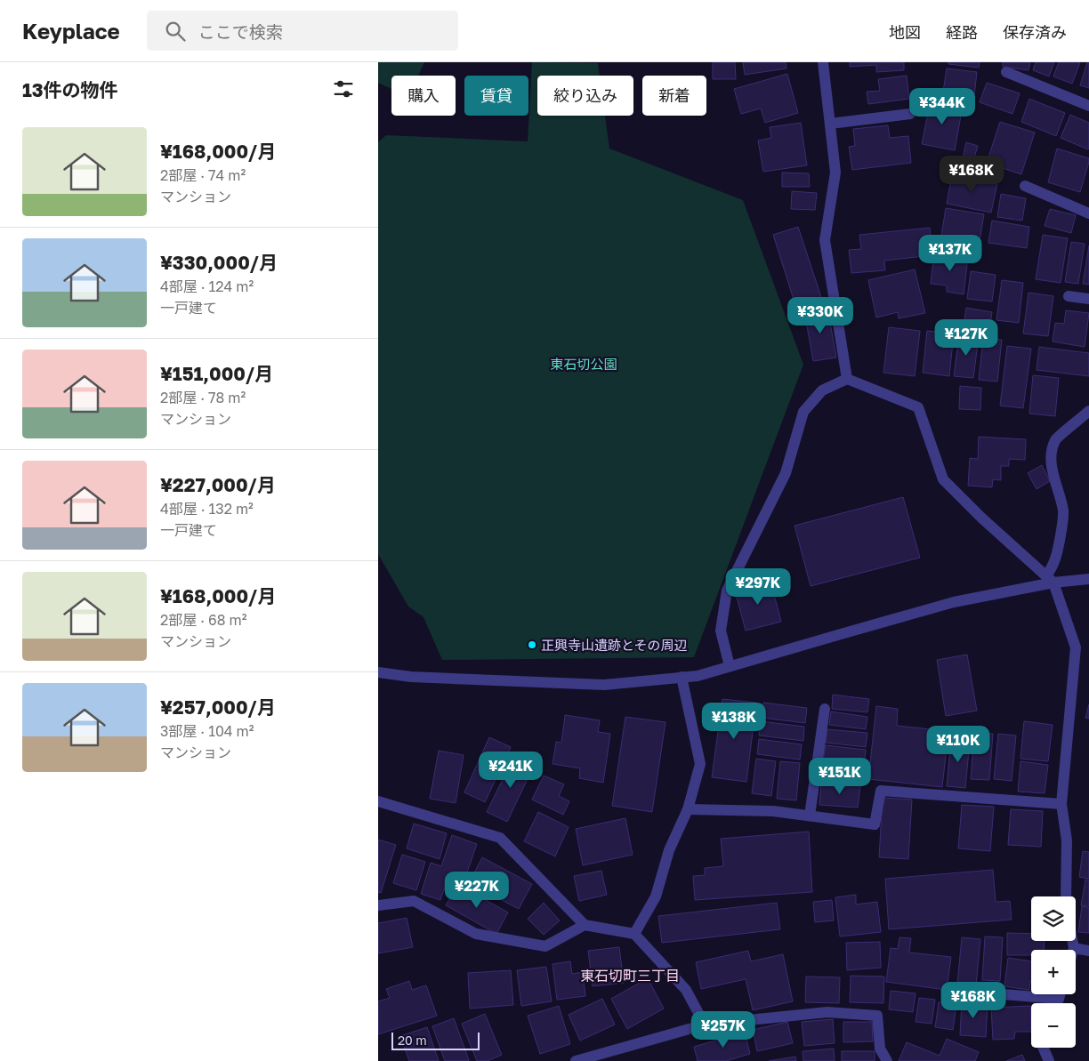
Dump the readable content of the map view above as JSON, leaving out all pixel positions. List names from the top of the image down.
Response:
{
  "districts": ["東石切町三丁目"],
  "parks": ["東石切公園"],
  "places": ["正興寺山遺跡とその周辺"],
  "scale_bar": "20 m",
  "page": {
    "header": "Keyplace",
    "search": "ここで検索",
    "nav": ["地図", "経路", "保存済み"],
    "heading": "13件の物件",
    "chip": [
      "購入",
      "賃貸",
      "絞り込み",
      "新着"
    ],
    "price": [
      "¥344K",
      "¥168K",
      "¥137K",
      "¥330K",
      "¥127K",
      "¥297K",
      "¥138K",
      "¥110K",
      "¥241K",
      "¥151K",
      "¥227K",
      "¥168K",
      "¥257K"
    ],
    "list": [
      {
        "name": "¥168,000/月",
        "note": "2部屋 · 74 m² · マンション"
      },
      {
        "name": "¥330,000/月",
        "note": "4部屋 · 124 m² · 一戸建て"
      },
      {
        "name": "¥151,000/月",
        "note": "2部屋 · 78 m² · マンション"
      },
      {
        "name": "¥227,000/月",
        "note": "4部屋 · 132 m² · 一戸建て"
      },
      {
        "name": "¥168,000/月",
        "note": "2部屋 · 68 m² · マンション"
      },
      {
        "name": "¥257,000/月",
        "note": "3部屋 · 104 m² · マンション"
      }
    ],
    "map_buttons": ["+", "−"],
    "scale": "20 m"
  }
}
